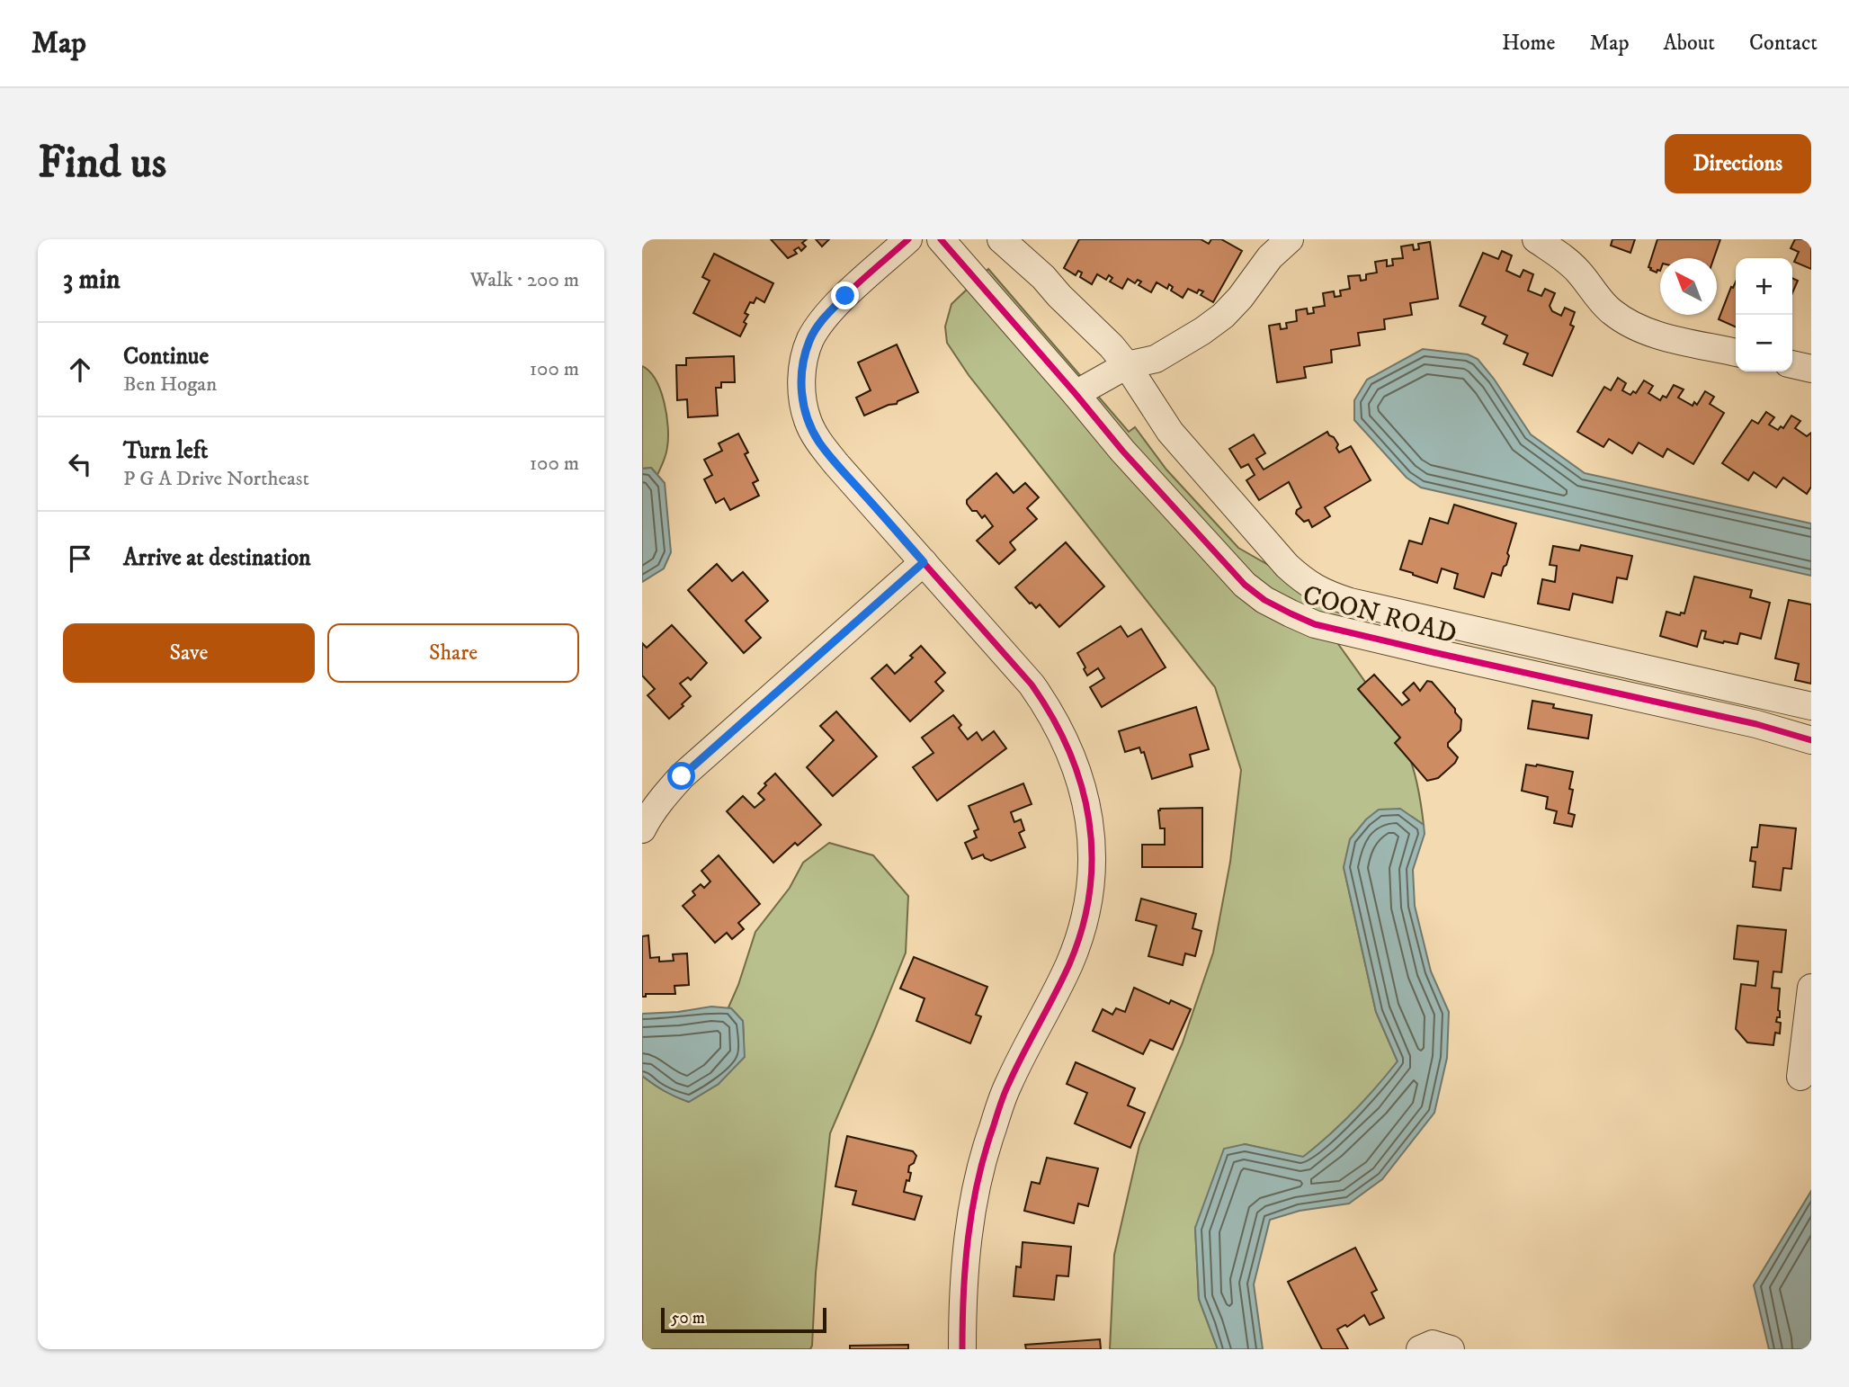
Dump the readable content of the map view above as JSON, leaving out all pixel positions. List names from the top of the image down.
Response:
{
  "streets": {
    "street": ["COON ROAD"]
  },
  "scale_bar": "50 m",
  "north": "top left",
  "page": {
    "header": "Map",
    "nav": [
      "Home",
      "Map",
      "About",
      "Contact"
    ],
    "buttons": [
      "Directions",
      ["Save", "Share"]
    ],
    "title": "Find us",
    "heading": ["3 min", "Walk · 200 m"],
    "map_buttons": ["+", "−"],
    "list": [
      ["Continue", "Ben Hogan", "100 m"],
      ["Turn left", "P G A Drive Northeast", "100 m"],
      "Arrive at destination"
    ],
    "scale": "50 m"
  }
}
